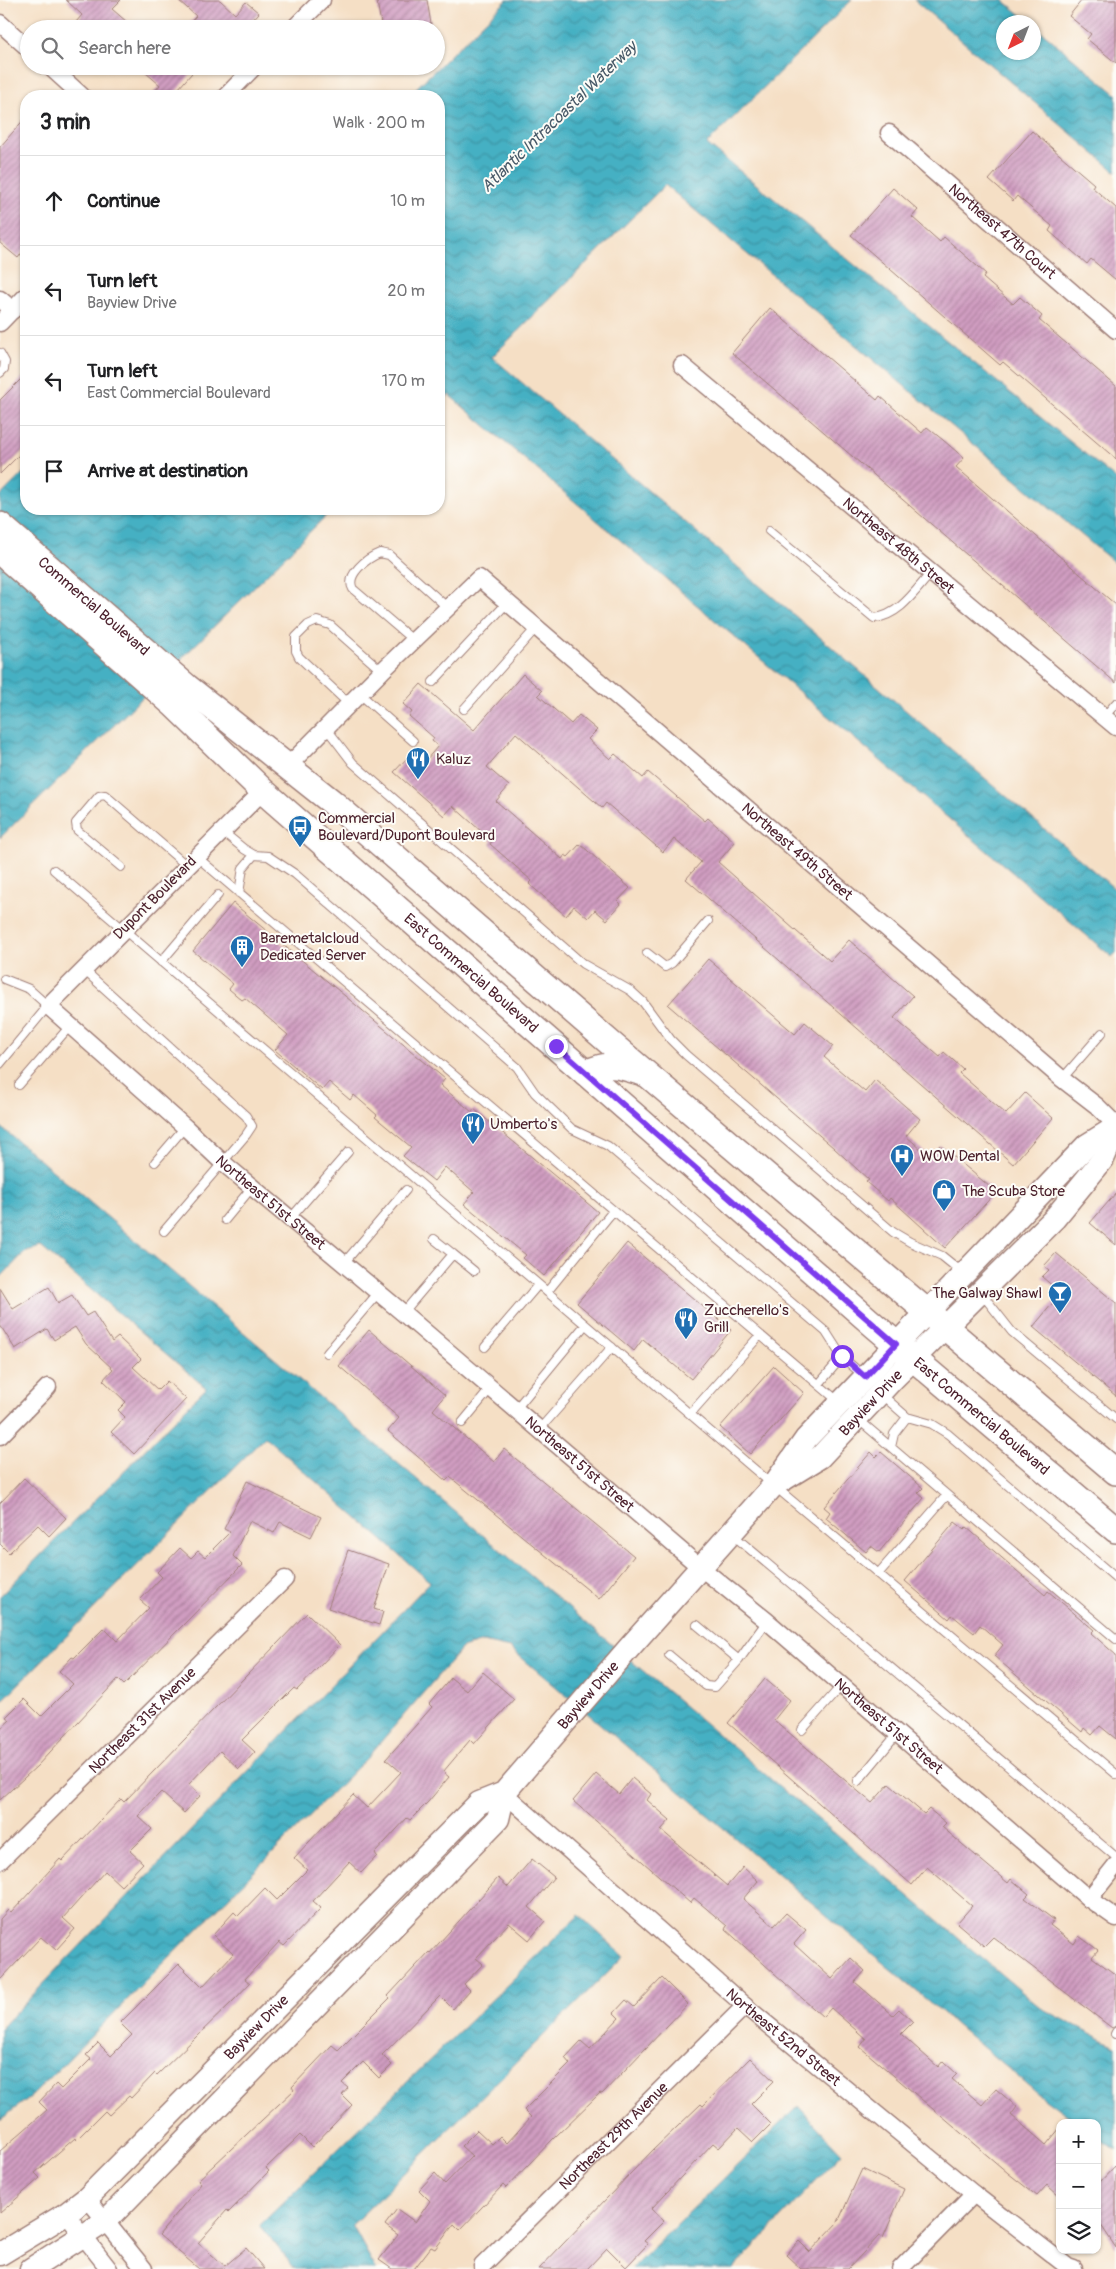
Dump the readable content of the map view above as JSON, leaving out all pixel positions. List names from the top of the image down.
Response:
{
  "streets": {
    "main road": ["Commercial Boulevard", "East Commercial Boulevard"],
    "street": [
      "Northeast 47th Court",
      "Northeast 48th Street",
      "Northeast 49th Street",
      "Dupont Boulevard",
      "Northeast 51st Street",
      "Bayview Drive",
      "Northeast 31st Avenue",
      "Northeast 52nd Street",
      "Northeast 29th Avenue"
    ]
  },
  "crossings": [
    ["Commercial Boulevard", "East Commercial Boulevard"],
    ["Northeast 49th Street", "Bayview Drive"],
    ["Dupont Boulevard", "East Commercial Boulevard"],
    ["Dupont Boulevard", "Northeast 51st Street"],
    ["East Commercial Boulevard", "Bayview Drive"],
    ["Northeast 51st Street", "Bayview Drive"],
    ["Bayview Drive", "Northeast 52nd Street"],
    ["Northeast 52nd Street", "Northeast 29th Avenue"]
  ],
  "water": ["Atlantic Intracoastal Waterway"],
  "places": {
    "restaurant": ["Kaluz", "Umberto's", "Zuccherello's Grill"],
    "bus stop": ["Commercial Boulevard/Dupont Boulevard"],
    "building": ["Baremetalcloud Dedicated Server"],
    "hospital": ["WOW Dental"],
    "shop": ["The Scuba Store"],
    "bar": ["The Galway Shawl"]
  },
  "north": "bottom left",
  "page": {
    "search": "Search here",
    "heading": ["3 min", "Walk · 200 m"],
    "list": [
      ["Continue", "10 m"],
      ["Turn left", "Bayview Drive", "20 m"],
      ["Turn left", "East Commercial Boulevard", "170 m"],
      "Arrive at destination"
    ],
    "map_buttons": ["+", "−"]
  }
}
